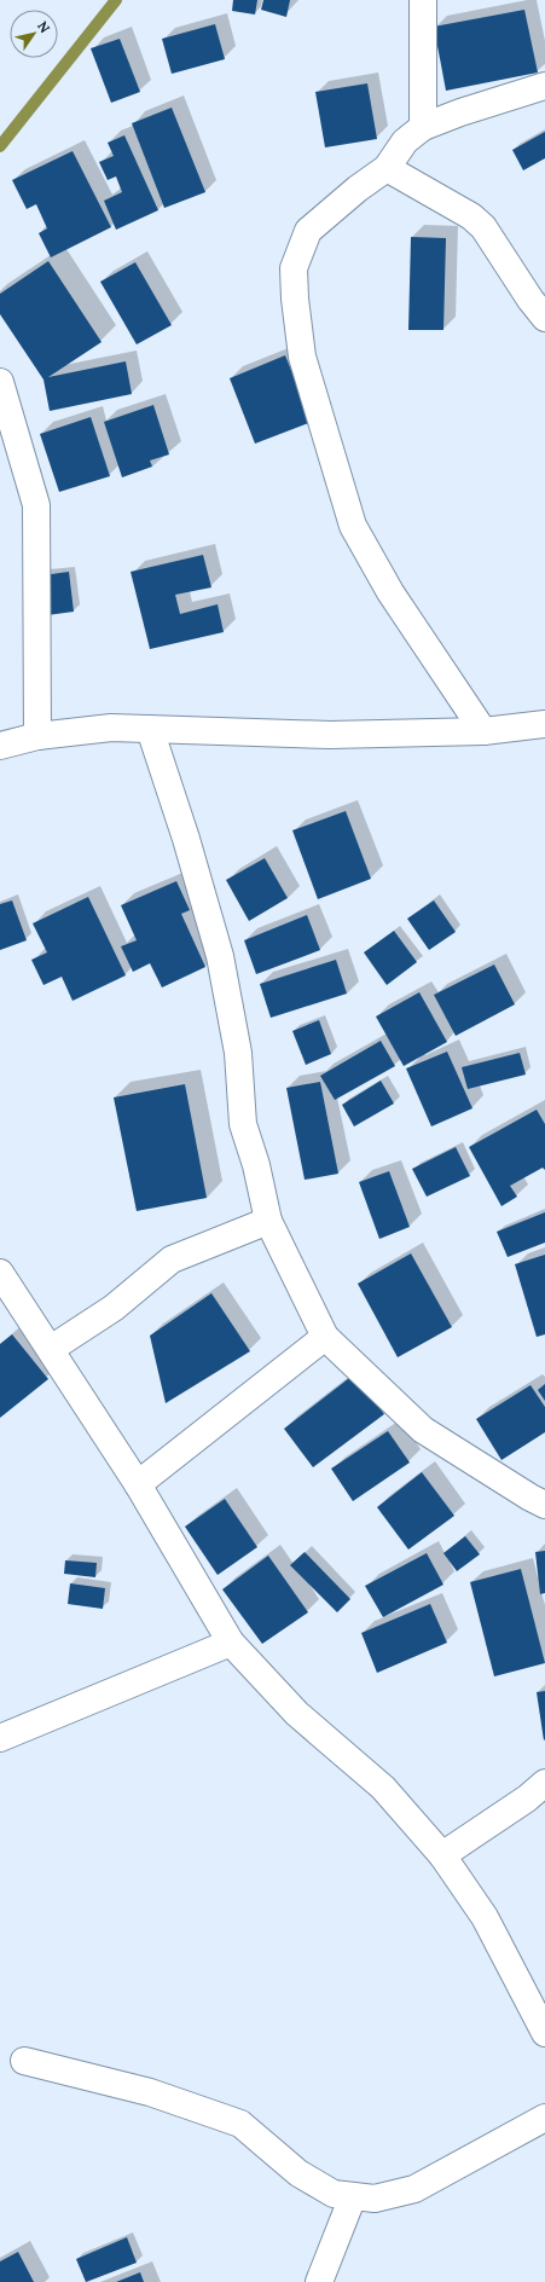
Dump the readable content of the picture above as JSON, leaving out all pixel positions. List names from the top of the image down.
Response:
{
  "north": "top right"
}
